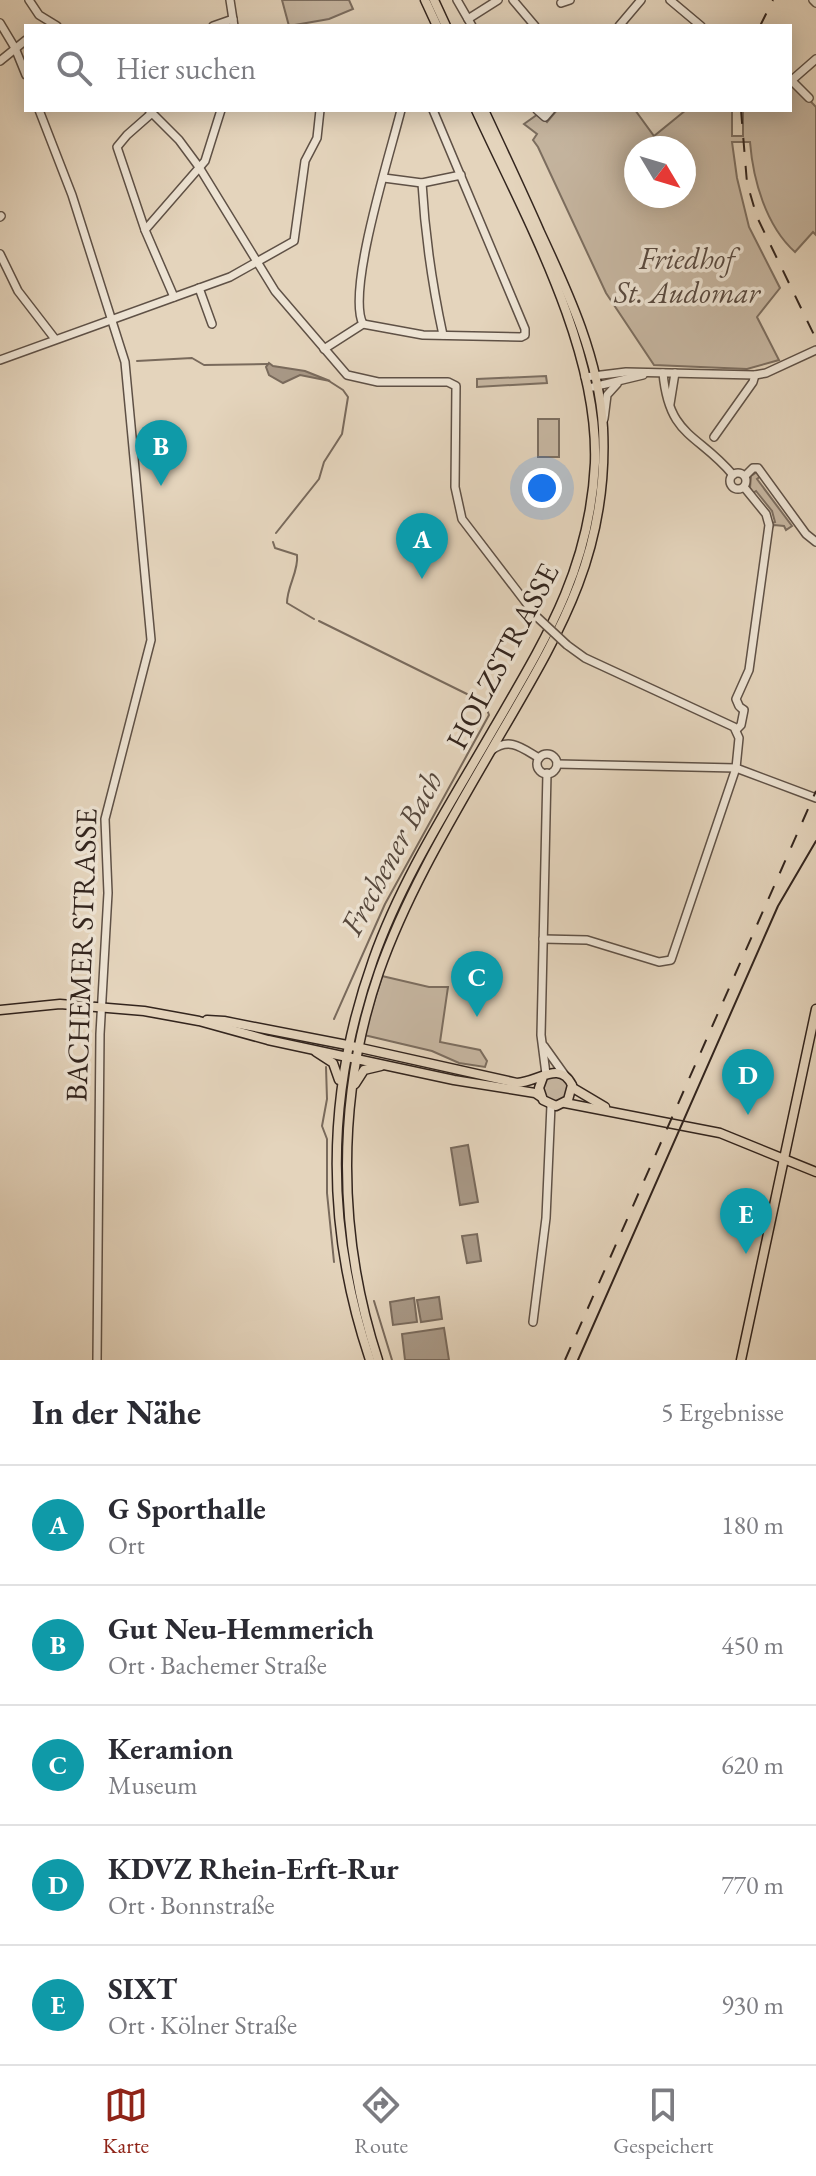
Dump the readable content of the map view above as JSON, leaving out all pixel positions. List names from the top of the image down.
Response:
{
  "streets": {
    "main road": ["HOLZSTRASSE"],
    "street": ["BACHEMER STRASSE"]
  },
  "water": ["Frechener Bach"],
  "parks": ["Friedhof St. Audomar"],
  "north": "bottom right",
  "page": {
    "search": "Hier suchen",
    "pins": [
      "B",
      "A",
      "C",
      "D",
      "E"
    ],
    "heading": ["In der Nähe", "5 Ergebnisse"],
    "list": [
      {
        "mark": "A",
        "name": "G Sporthalle",
        "note": "Ort",
        "value": "180 m"
      },
      {
        "mark": "B",
        "name": "Gut Neu-Hemmerich",
        "note": "Ort · Bachemer Straße",
        "value": "450 m"
      },
      {
        "mark": "C",
        "name": "Keramion",
        "note": "Museum",
        "value": "620 m"
      },
      {
        "mark": "D",
        "name": "KDVZ Rhein-Erft-Rur",
        "note": "Ort · Bonnstraße",
        "value": "770 m"
      },
      {
        "mark": "E",
        "name": "SIXT",
        "note": "Ort · Kölner Straße",
        "value": "930 m"
      }
    ],
    "nav": ["Karte", "Route", "Gespeichert"]
  }
}
